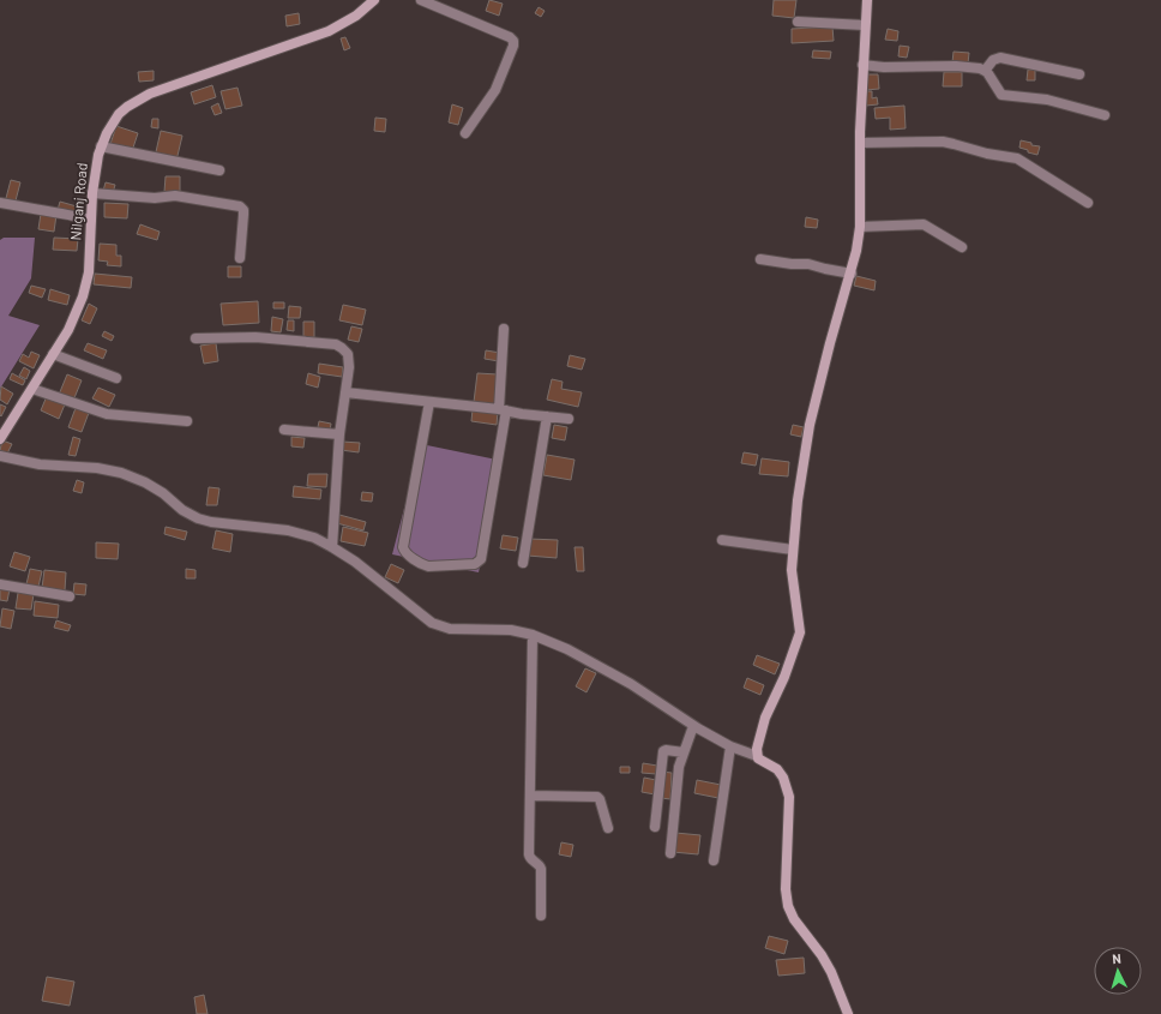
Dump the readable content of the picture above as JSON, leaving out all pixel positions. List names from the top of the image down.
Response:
{
  "streets": {
    "street": ["Nilganj Road"]
  },
  "north": "top"
}
